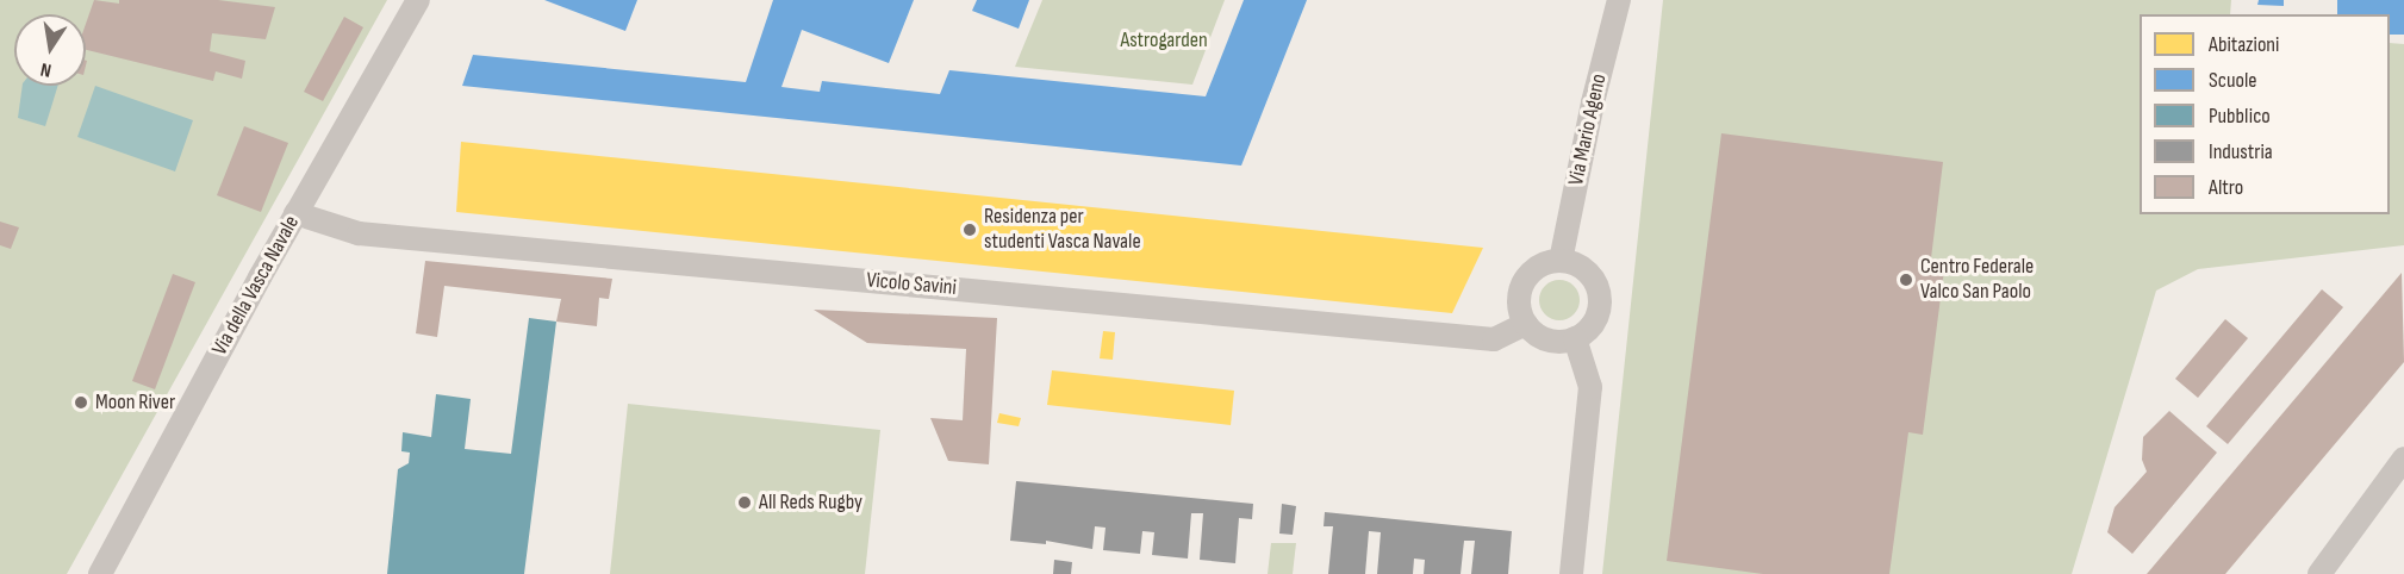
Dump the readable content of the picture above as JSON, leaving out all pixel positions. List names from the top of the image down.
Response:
{
  "streets": {
    "street": ["Via Mario Ageno", "Vicolo Savini", "Via della Vasca Navale"]
  },
  "crossings": [
    ["Via Mario Ageno", "Vicolo Savini"],
    ["Vicolo Savini", "Via della Vasca Navale"]
  ],
  "parks": ["Astrogarden"],
  "places": [
    "Residenza per studenti Vasca Navale",
    "Centro Federale Valco San Paolo",
    "Moon River",
    "All Reds Rugby"
  ],
  "legend": [
    "Abitazioni",
    "Scuole",
    "Pubblico",
    "Industria",
    "Altro"
  ],
  "north": "bottom"
}
